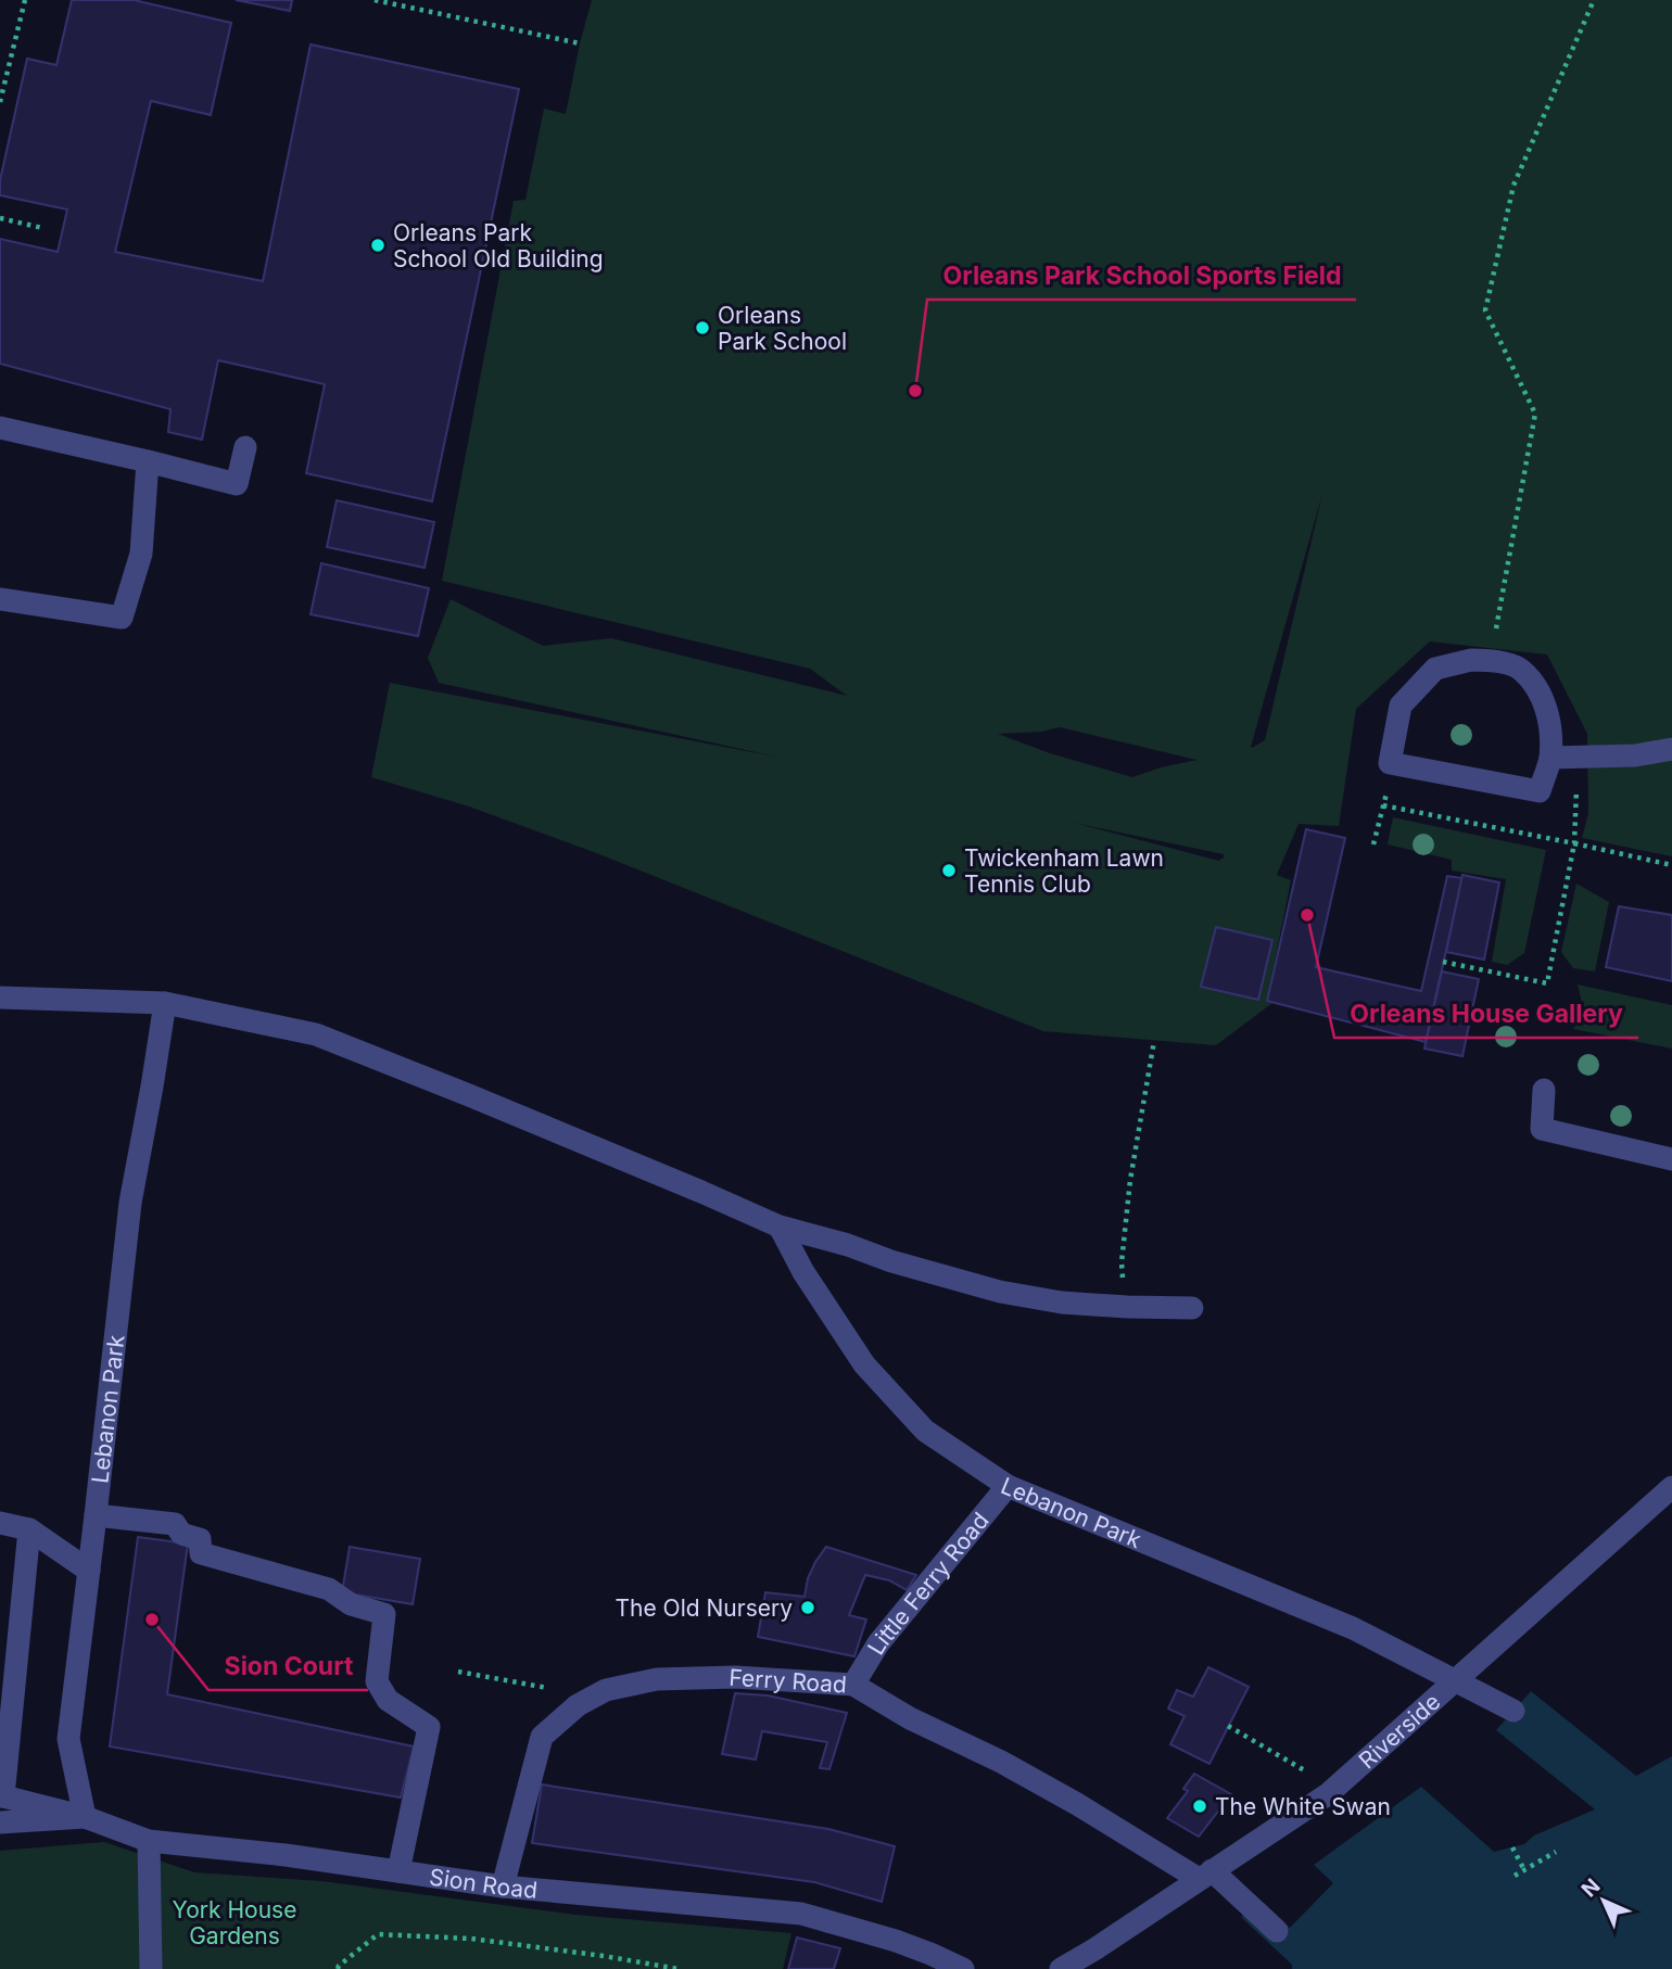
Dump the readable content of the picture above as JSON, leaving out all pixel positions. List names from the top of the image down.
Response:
{
  "streets": {
    "street": [
      "Lebanon Park",
      "Little Ferry Road",
      "Ferry Road",
      "Riverside",
      "Sion Road"
    ]
  },
  "crossings": [
    ["Lebanon Park", "Little Ferry Road"],
    ["Lebanon Park", "Riverside"],
    ["Lebanon Park", "Sion Road"],
    ["Little Ferry Road", "Ferry Road"],
    ["Ferry Road", "Riverside"],
    ["Ferry Road", "Sion Road"]
  ],
  "parks": ["York House Gardens"],
  "places": [
    "Orleans Park School Old Building",
    "Orleans Park School",
    "Orleans Park School Sports Field",
    "Twickenham Lawn Tennis Club",
    "Orleans House Gallery",
    "The Old Nursery",
    "Sion Court",
    "The White Swan"
  ],
  "north": "top left"
}
